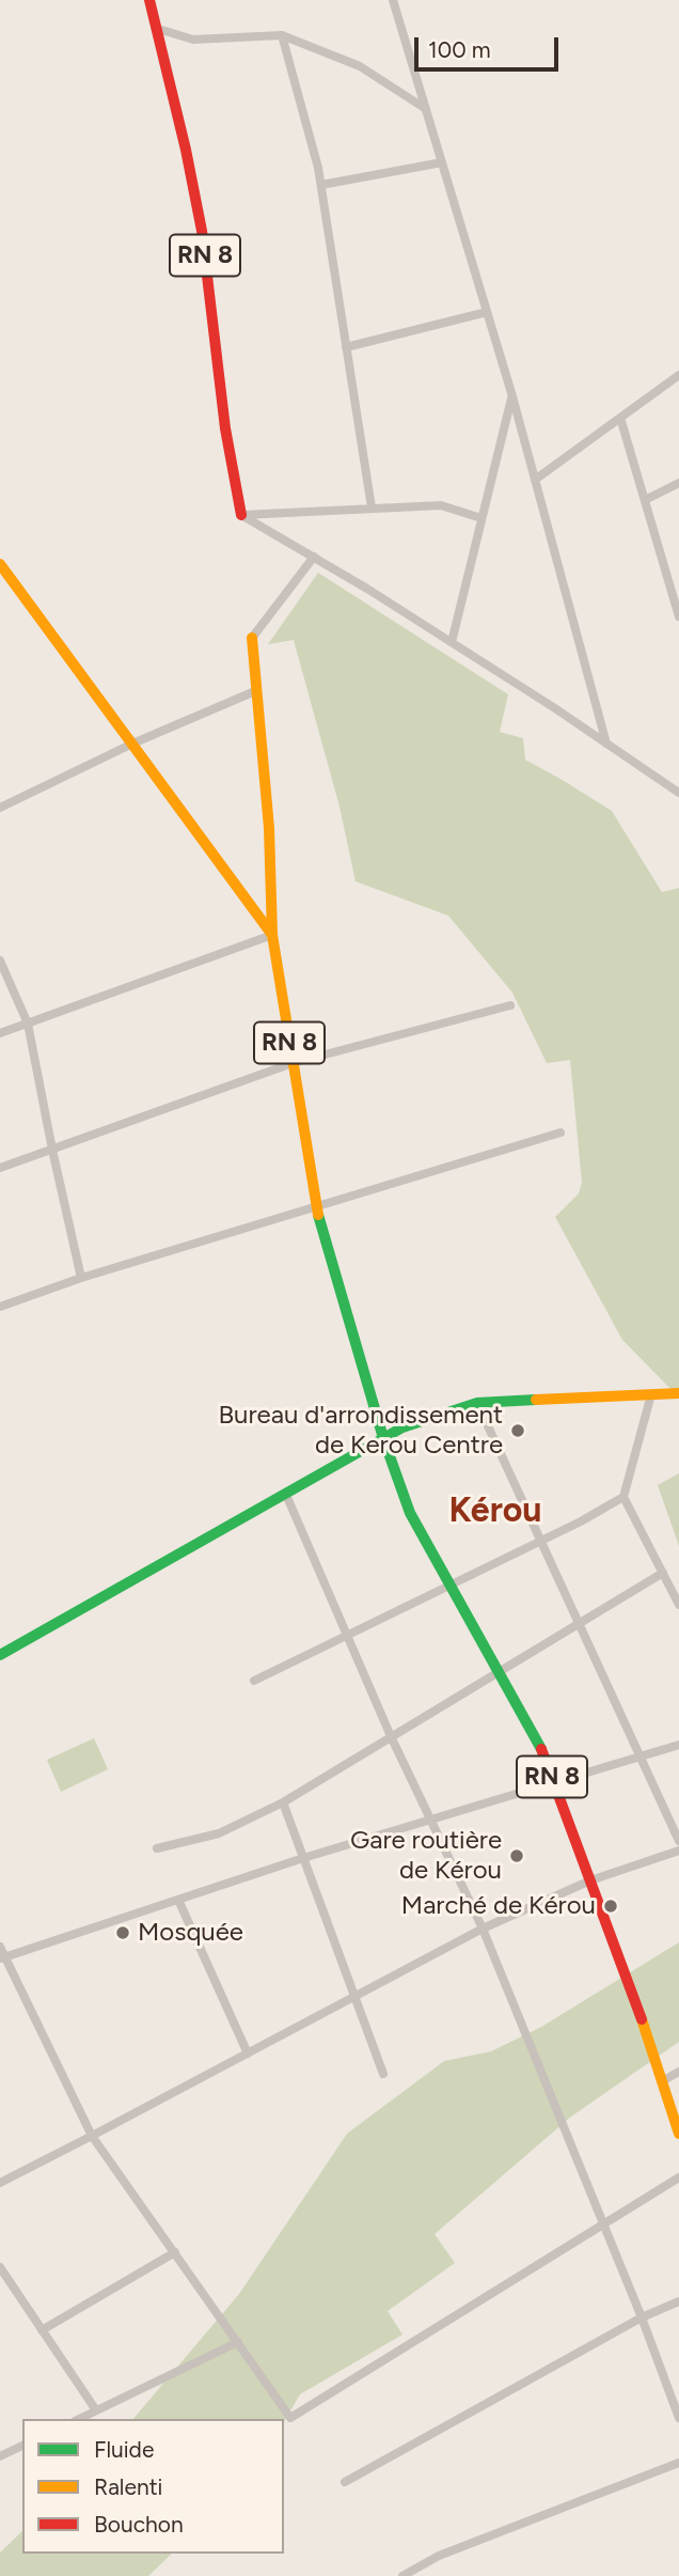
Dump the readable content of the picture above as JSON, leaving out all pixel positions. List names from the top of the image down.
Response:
{
  "streets": {
    "main road": ["RN 8"]
  },
  "districts": ["Kérou"],
  "places": [
    "Bureau d'arrondissement de Kerou Centre",
    "Gare routière de Kérou",
    "Marché de Kérou",
    "Mosquée"
  ],
  "legend": ["Fluide", "Ralenti", "Bouchon"],
  "scale_bar": "100 m"
}
